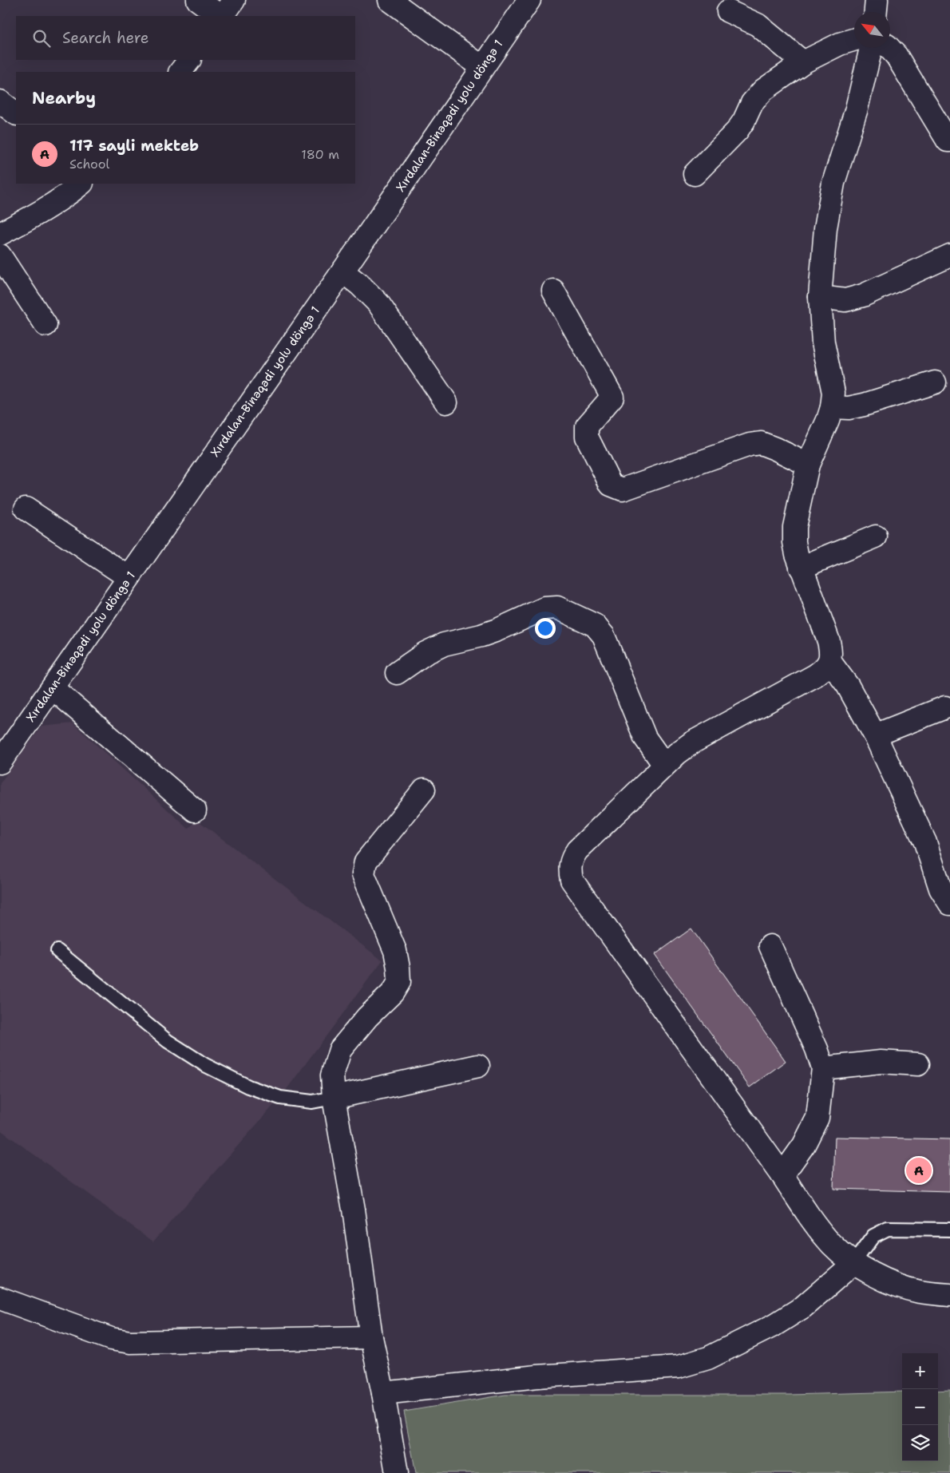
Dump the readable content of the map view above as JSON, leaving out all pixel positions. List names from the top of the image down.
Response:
{
  "streets": {
    "street": ["Xırdalan-Binəqədi yolu döngə 1"]
  },
  "north": "top left",
  "page": {
    "search": "Search here",
    "heading": "Nearby",
    "list": [
      {
        "mark": "A",
        "name": "117 sayli mekteb",
        "note": "School",
        "value": "180 m"
      }
    ],
    "pins": "A",
    "map_buttons": ["+", "−"]
  }
}
